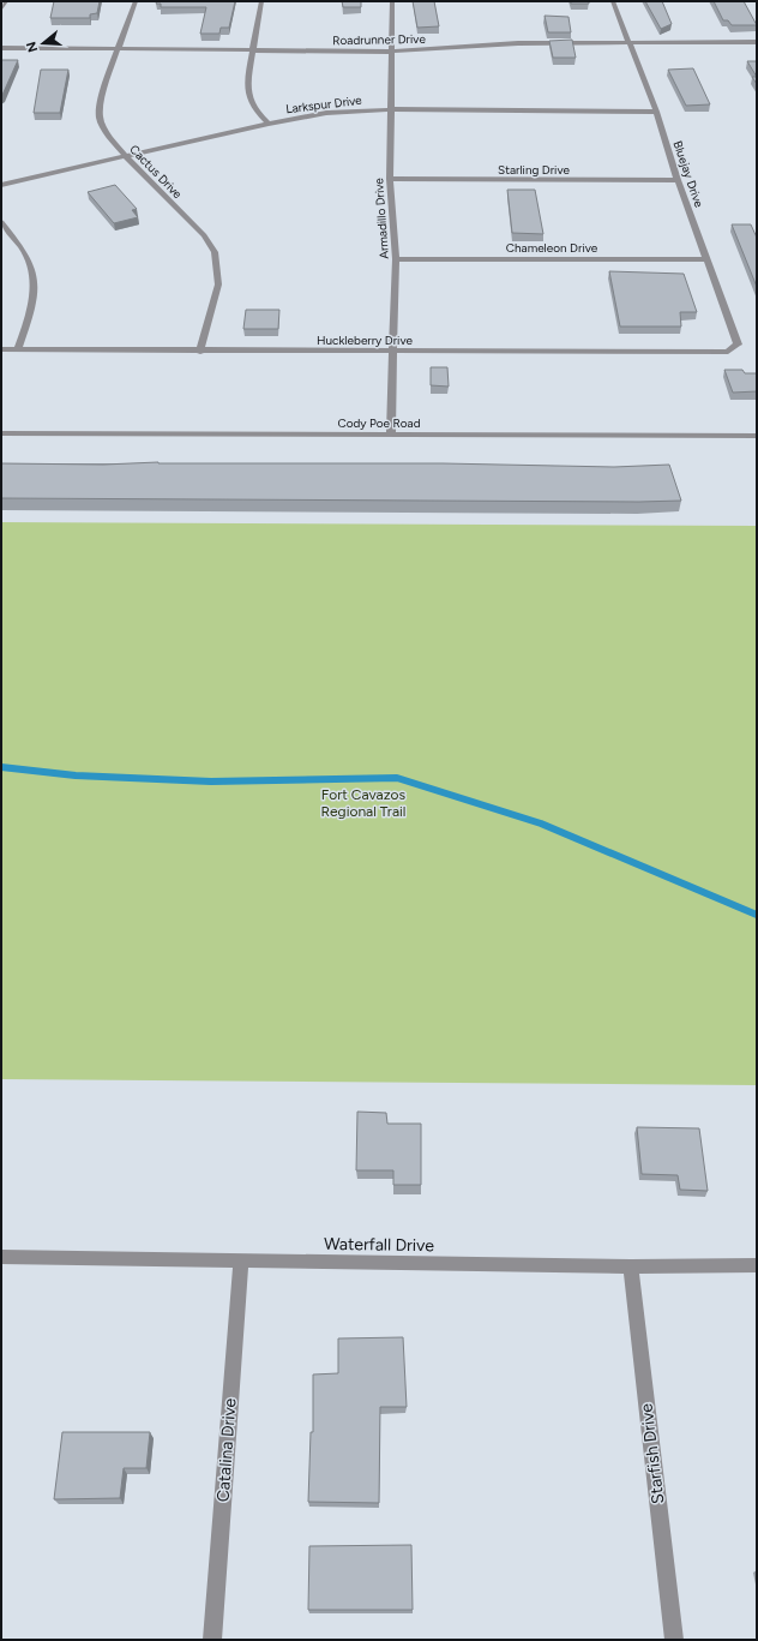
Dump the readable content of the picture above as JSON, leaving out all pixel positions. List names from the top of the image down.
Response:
{
  "streets": {
    "street": [
      "Roadrunner Drive",
      "Larkspur Drive",
      "Starling Drive",
      "Cactus Drive",
      "Bluejay Drive",
      "Armadillo Drive",
      "Chameleon Drive",
      "Huckleberry Drive",
      "Cody Poe Road",
      "Waterfall Drive",
      "Catalina Drive",
      "Starfish Drive"
    ]
  },
  "crossings": [
    ["Roadrunner Drive", "Cactus Drive"],
    ["Roadrunner Drive", "Bluejay Drive"],
    ["Roadrunner Drive", "Armadillo Drive"],
    ["Larkspur Drive", "Cactus Drive"],
    ["Larkspur Drive", "Bluejay Drive"],
    ["Larkspur Drive", "Armadillo Drive"],
    ["Starling Drive", "Bluejay Drive"],
    ["Starling Drive", "Armadillo Drive"],
    ["Cactus Drive", "Huckleberry Drive"],
    ["Bluejay Drive", "Chameleon Drive"],
    ["Bluejay Drive", "Huckleberry Drive"],
    ["Armadillo Drive", "Chameleon Drive"],
    ["Armadillo Drive", "Huckleberry Drive"],
    ["Armadillo Drive", "Cody Poe Road"],
    ["Waterfall Drive", "Catalina Drive"],
    ["Waterfall Drive", "Starfish Drive"]
  ],
  "parks": ["Fort Cavazos Regional Trail"],
  "north": "left"
}
